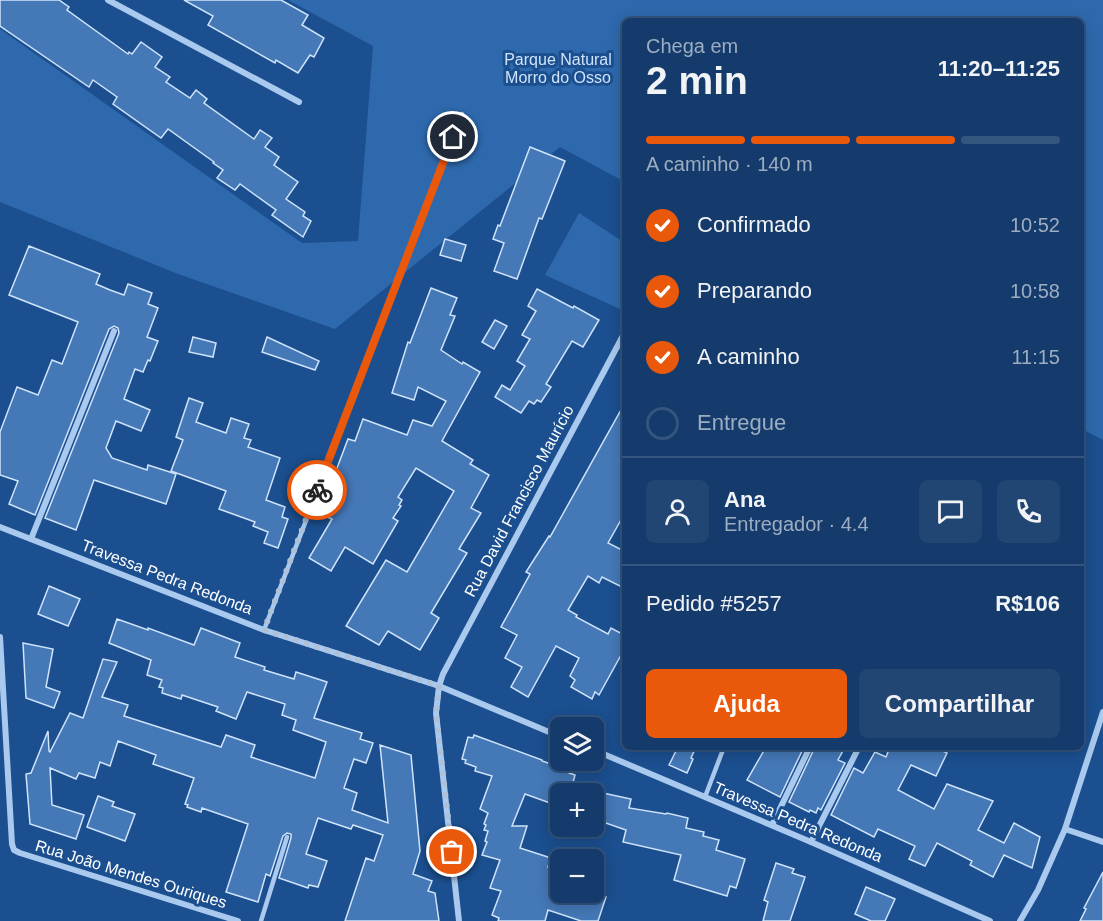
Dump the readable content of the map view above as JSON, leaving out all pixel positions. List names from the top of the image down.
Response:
{
  "streets": {
    "street": ["Rua David Francisco Maurício", "Travessa Pedra Redonda", "Rua João Mendes Ouriques"]
  },
  "crossings": [
    ["Rua David Francisco Maurício", "Travessa Pedra Redonda"]
  ],
  "parks": ["Parque Natural Morro do Osso"],
  "page": {
    "heading": ["2 min", "Chega em", "11:20–11:25"],
    "panel": [
      "Ana",
      "Entregador · 4.4",
      "Pedido #5257",
      "R$106"
    ],
    "bar": "A caminho · 140 m",
    "list": [
      ["Confirmado", "10:52"],
      ["Preparando", "10:58"],
      ["A caminho", "11:15"],
      "Entregue"
    ],
    "buttons": ["Ajuda", "Compartilhar"],
    "map_buttons": ["+", "−"]
  }
}
